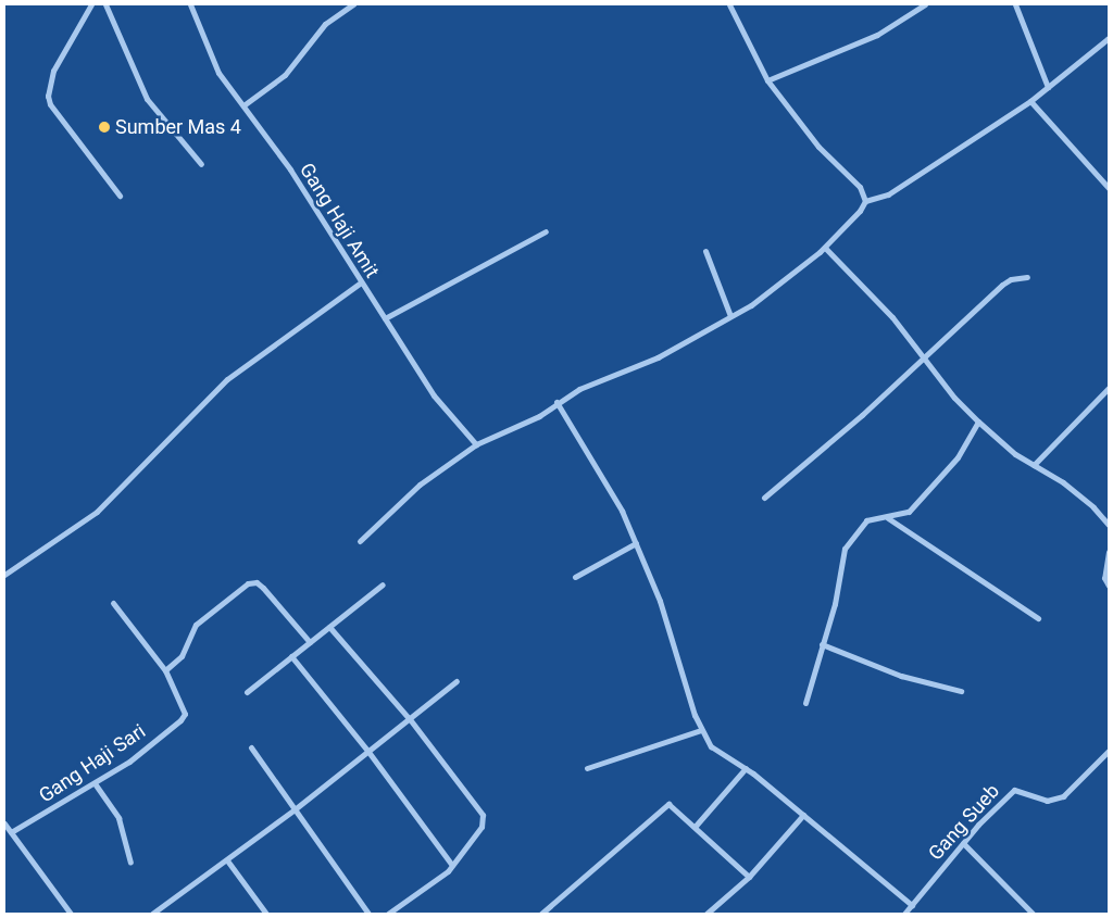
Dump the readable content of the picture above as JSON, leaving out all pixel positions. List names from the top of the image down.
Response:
{
  "streets": {
    "street": ["Gang Haji Amit", "Gang Haji Sari", "Gang Sueb"]
  },
  "places": ["Sumber Mas 4"]
}
